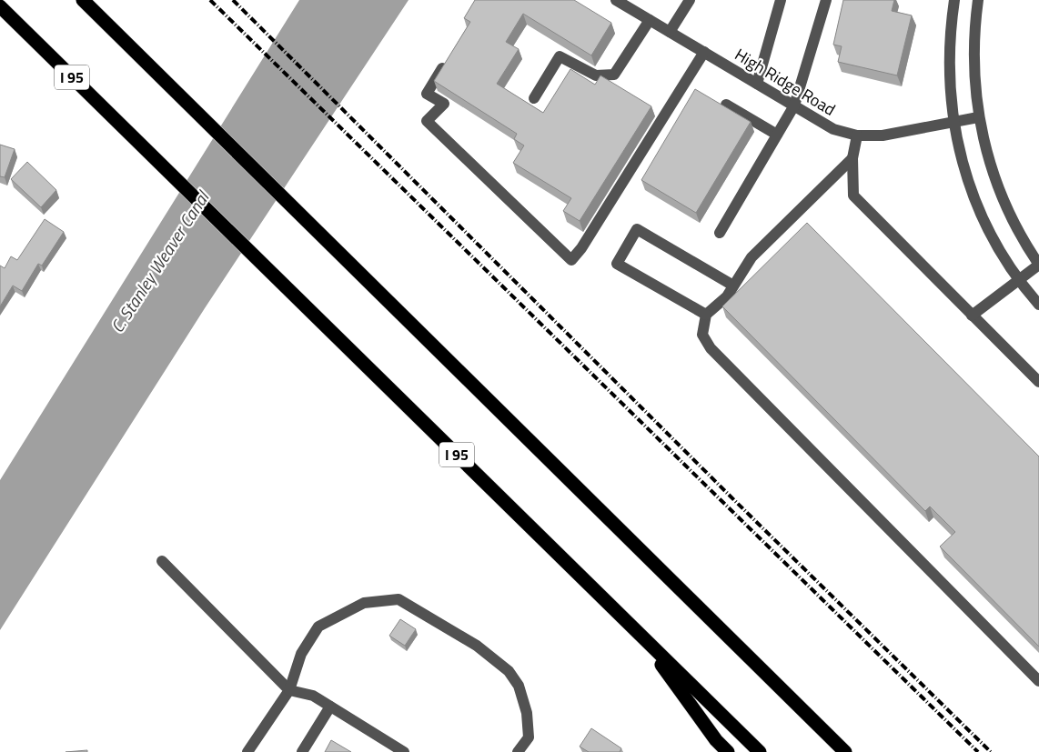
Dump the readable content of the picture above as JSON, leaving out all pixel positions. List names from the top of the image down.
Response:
{
  "streets": {
    "highway": ["I 95"],
    "street": ["High Ridge Road"]
  },
  "water": ["C. Stanley Weaver Canal"]
}
